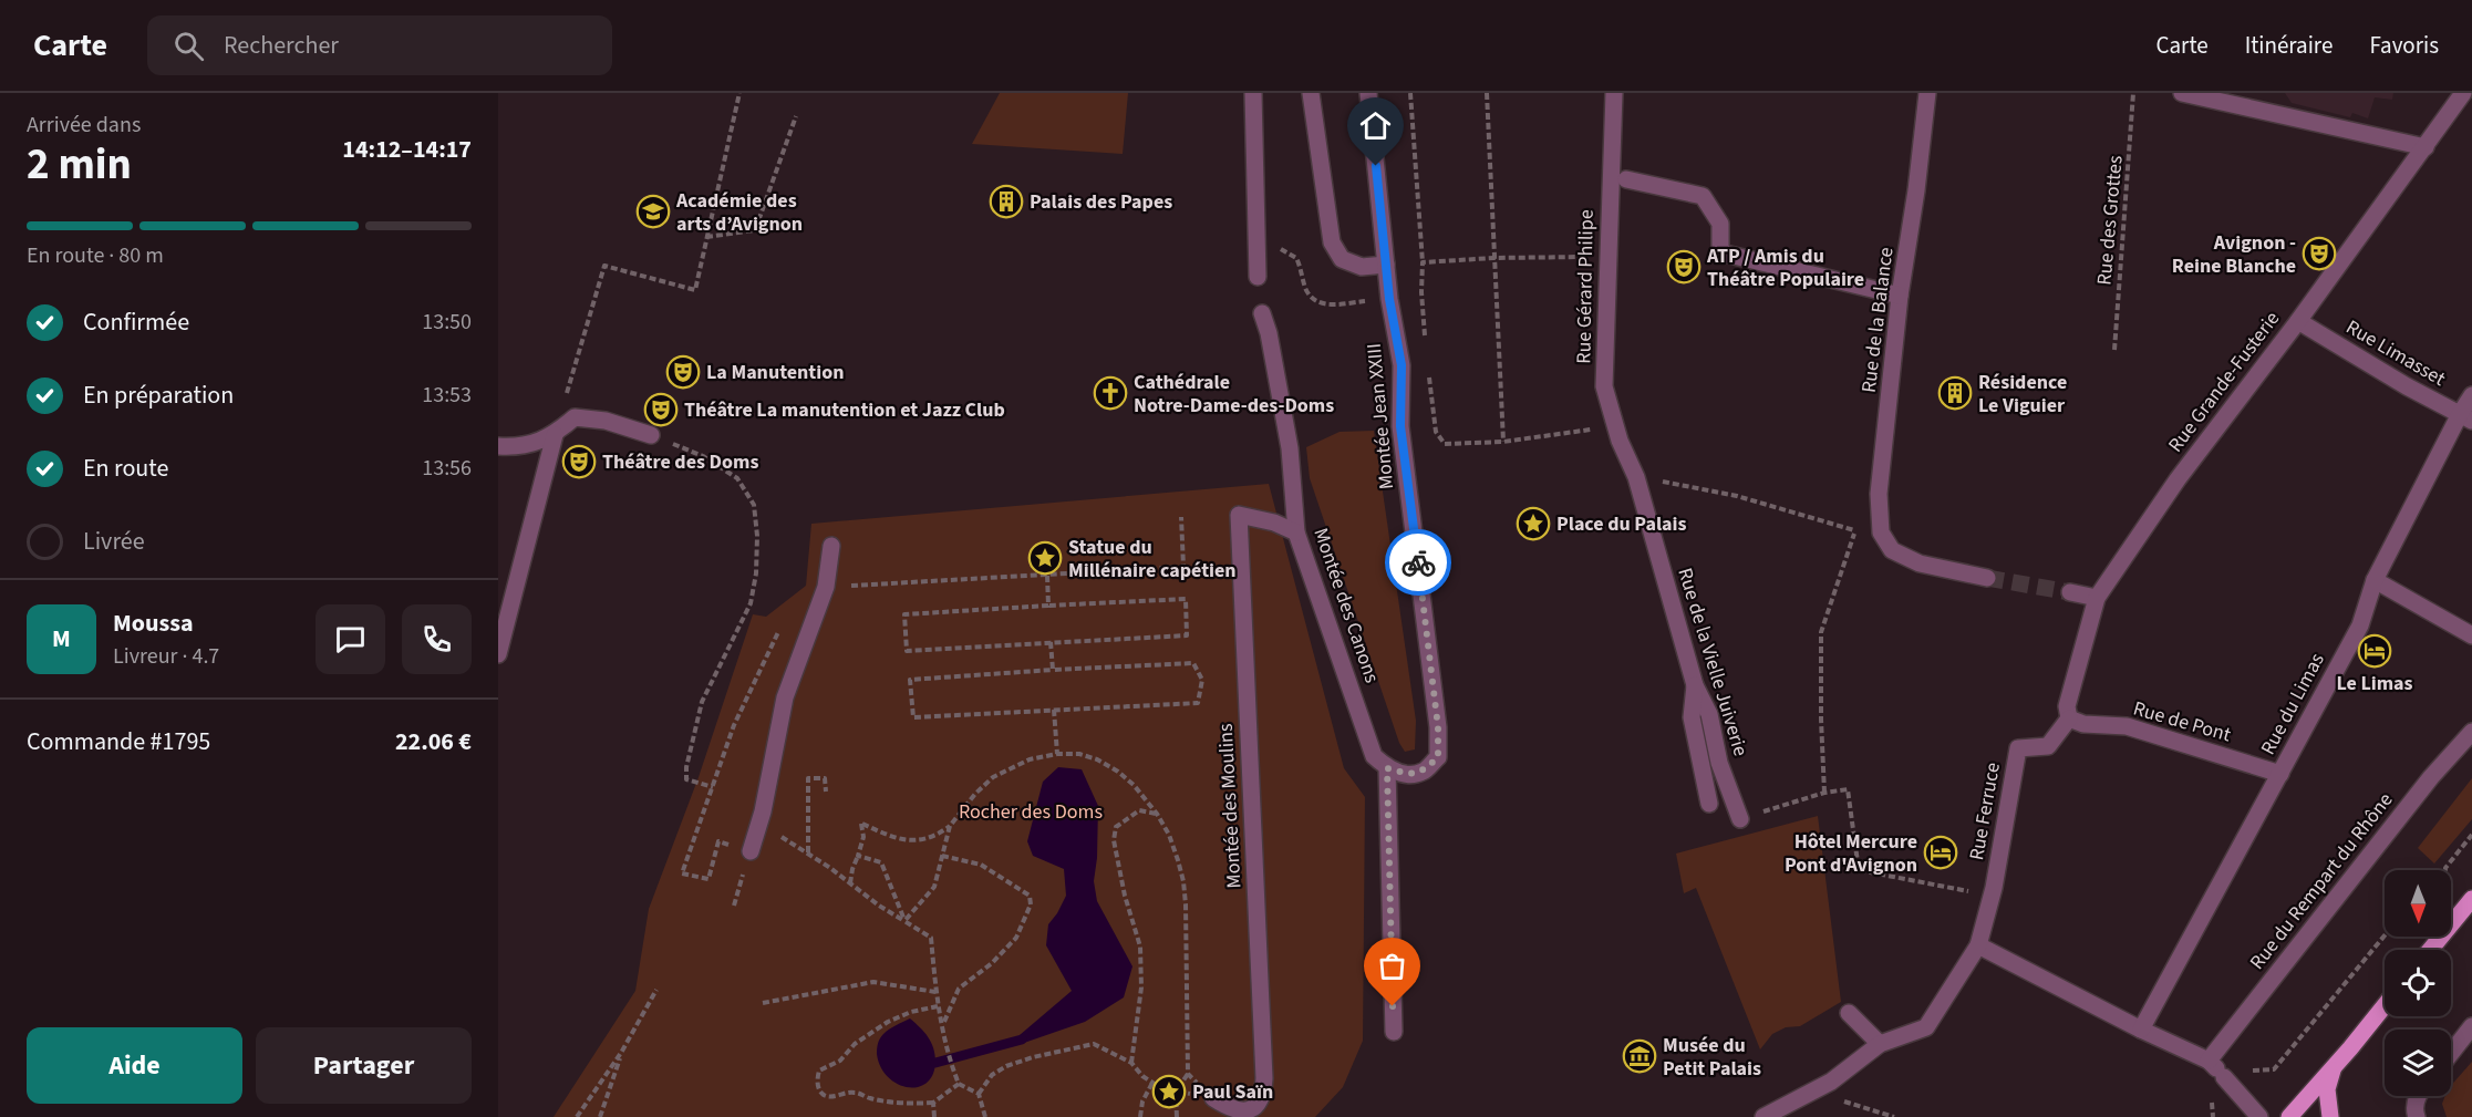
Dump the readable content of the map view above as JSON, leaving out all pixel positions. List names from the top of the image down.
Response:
{
  "streets": {
    "street": [
      "Rue Gérard Philipe",
      "Rue de la Balance",
      "Rue Limasset",
      "Rue Grande-Fusterie",
      "Montée Jean XXIII",
      "Montée des Canons",
      "Rue de la Vielle Juiverie",
      "Rue du Limas",
      "Rue de Pont",
      "Montée des Moulins",
      "Rue Ferruce",
      "Rue du Rempart du Rhône"
    ],
    "path": ["Rue des Grottes"]
  },
  "crossings": [
    ["Rue Gérard Philipe", "Rue de la Vielle Juiverie"],
    ["Rue Limasset", "Rue Grande-Fusterie"],
    ["Rue Limasset", "Rue du Limas"],
    ["Rue Grande-Fusterie", "Rue de Pont"],
    ["Rue Grande-Fusterie", "Rue Ferruce"],
    ["Montée Jean XXIII", "Montée des Canons"],
    ["Montée des Canons", "Montée des Moulins"],
    ["Rue du Limas", "Rue de Pont"],
    ["Rue de Pont", "Rue Ferruce"]
  ],
  "parks": ["Rocher des Doms"],
  "places": {
    "building": ["Palais des Papes", "Résidence Le Viguier"],
    "school or university": ["Académie des arts d’Avignon"],
    "theatre": [
      "Avignon - Reine Blanche",
      "ATP / Amis du Théâtre Populaire",
      "La Manutention",
      "Théâtre La manutention et Jazz Club",
      "Théâtre des Doms"
    ],
    "church": ["Cathédrale Notre-Dame-des-Doms"],
    "place": ["Place du Palais", "Statue du Millénaire capétien", "Paul Saïn"],
    "hotel": ["Le Limas", "Hôtel Mercure Pont d'Avignon"],
    "museum": ["Musée du Petit Palais"]
  },
  "north": "bottom",
  "page": {
    "header": "Carte",
    "search": "Rechercher",
    "nav": ["Carte", "Itinéraire", "Favoris"],
    "heading": ["2 min", "Arrivée dans", "14:12–14:17"],
    "panel": [
      "Moussa",
      "Livreur · 4.7",
      "Commande #1795",
      "22.06 €"
    ],
    "bar": "En route · 80 m",
    "list": [
      ["Confirmée", "13:50"],
      ["En préparation", "13:53"],
      ["En route", "13:56"],
      "Livrée"
    ],
    "round": "M",
    "buttons": ["Aide", "Partager"]
  }
}
